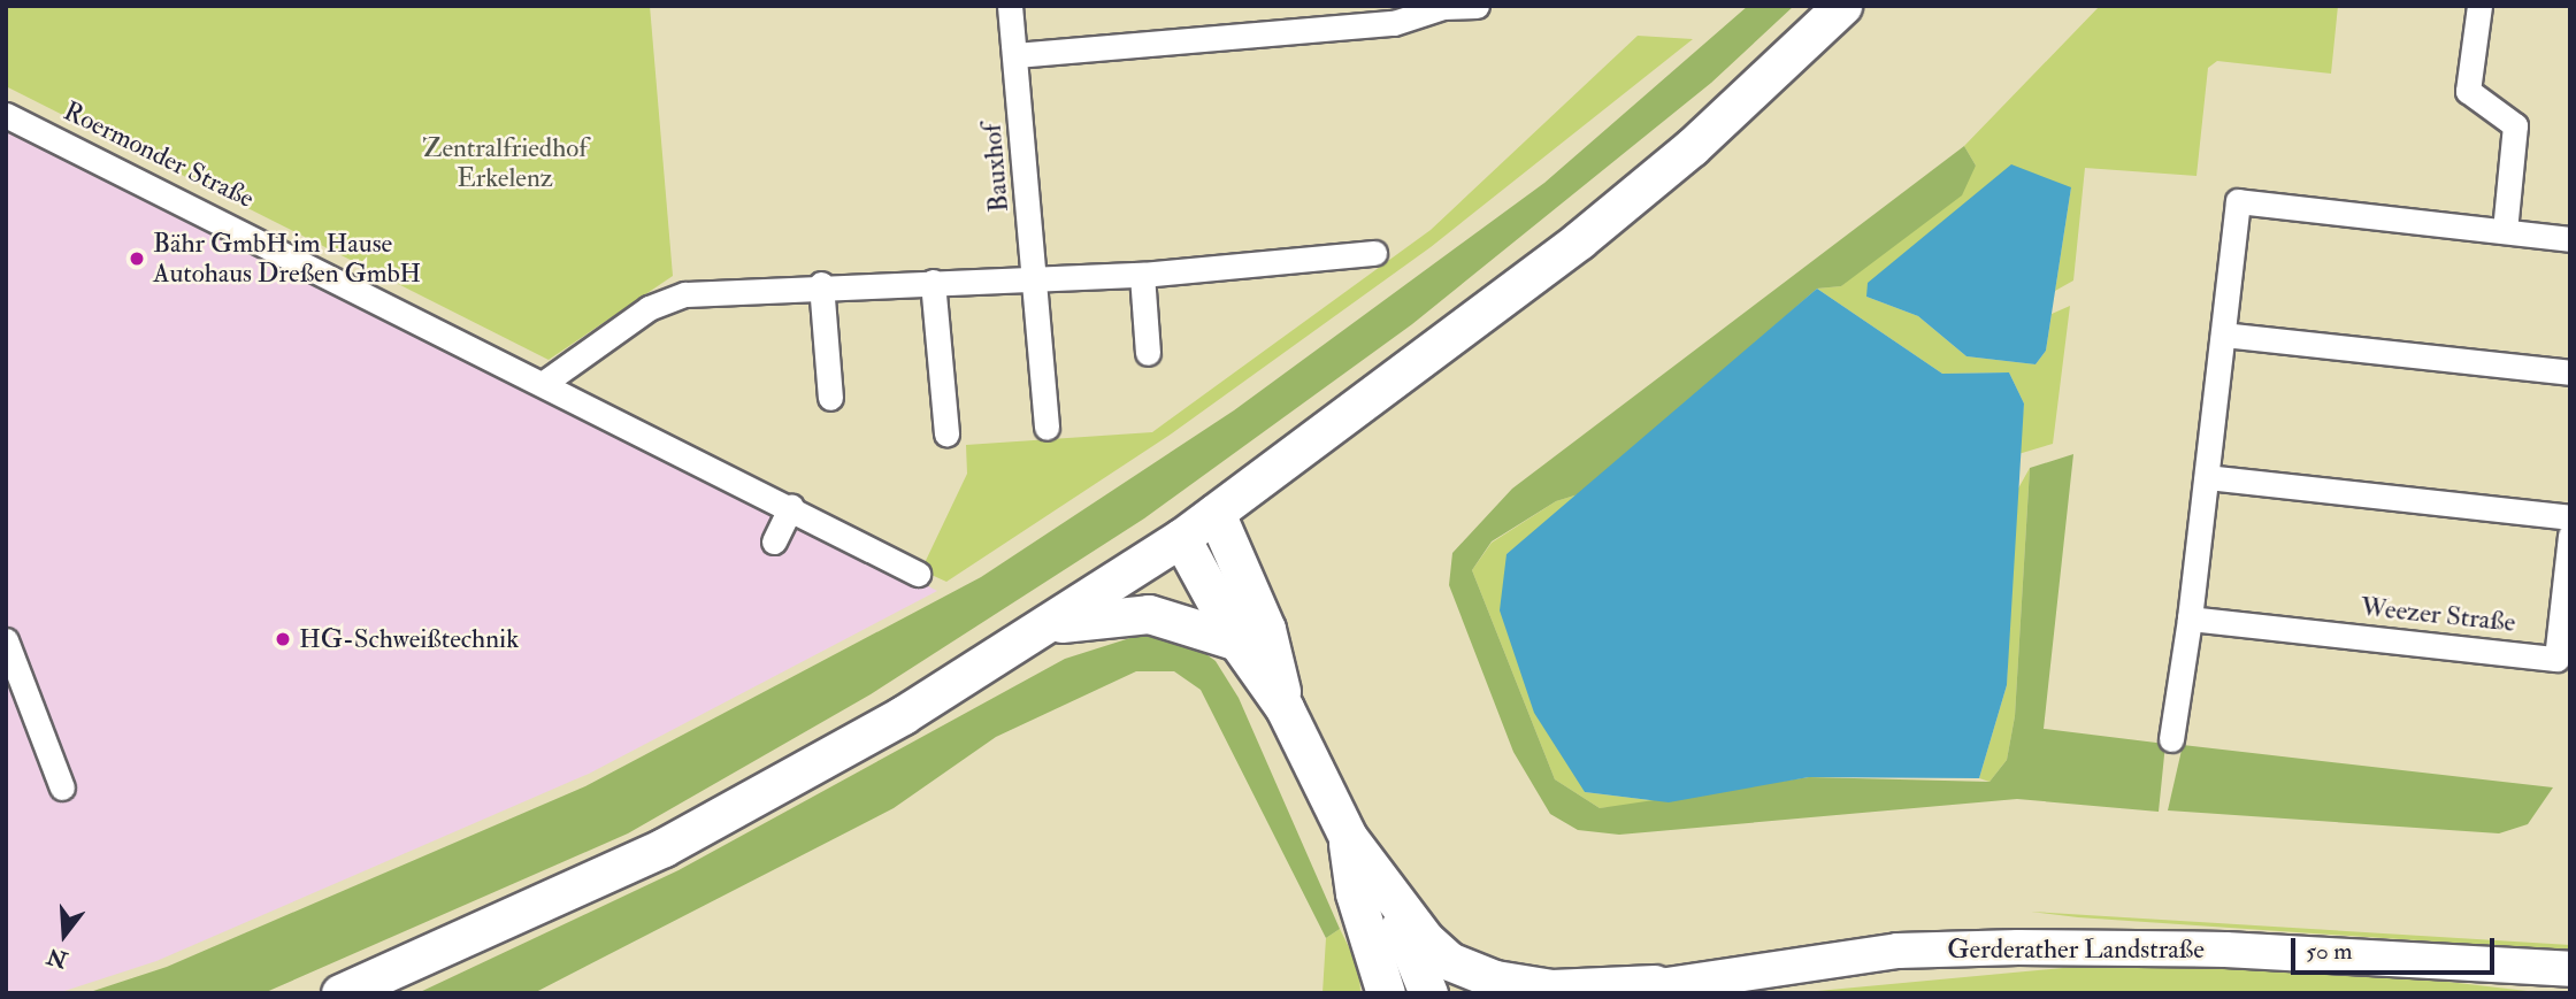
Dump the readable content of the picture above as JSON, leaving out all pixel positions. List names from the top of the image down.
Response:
{
  "streets": {
    "main road": ["Gerderather Landstraße"],
    "street": ["Roermonder Straße", "Bauxhof", "Weezer Straße"]
  },
  "parks": ["Zentralfriedhof Erkelenz"],
  "places": ["Bähr GmbH im Hause Autohaus Dreßen GmbH", "HG-Schweißtechnik"],
  "scale_bar": "50 m",
  "north": "bottom"
}
